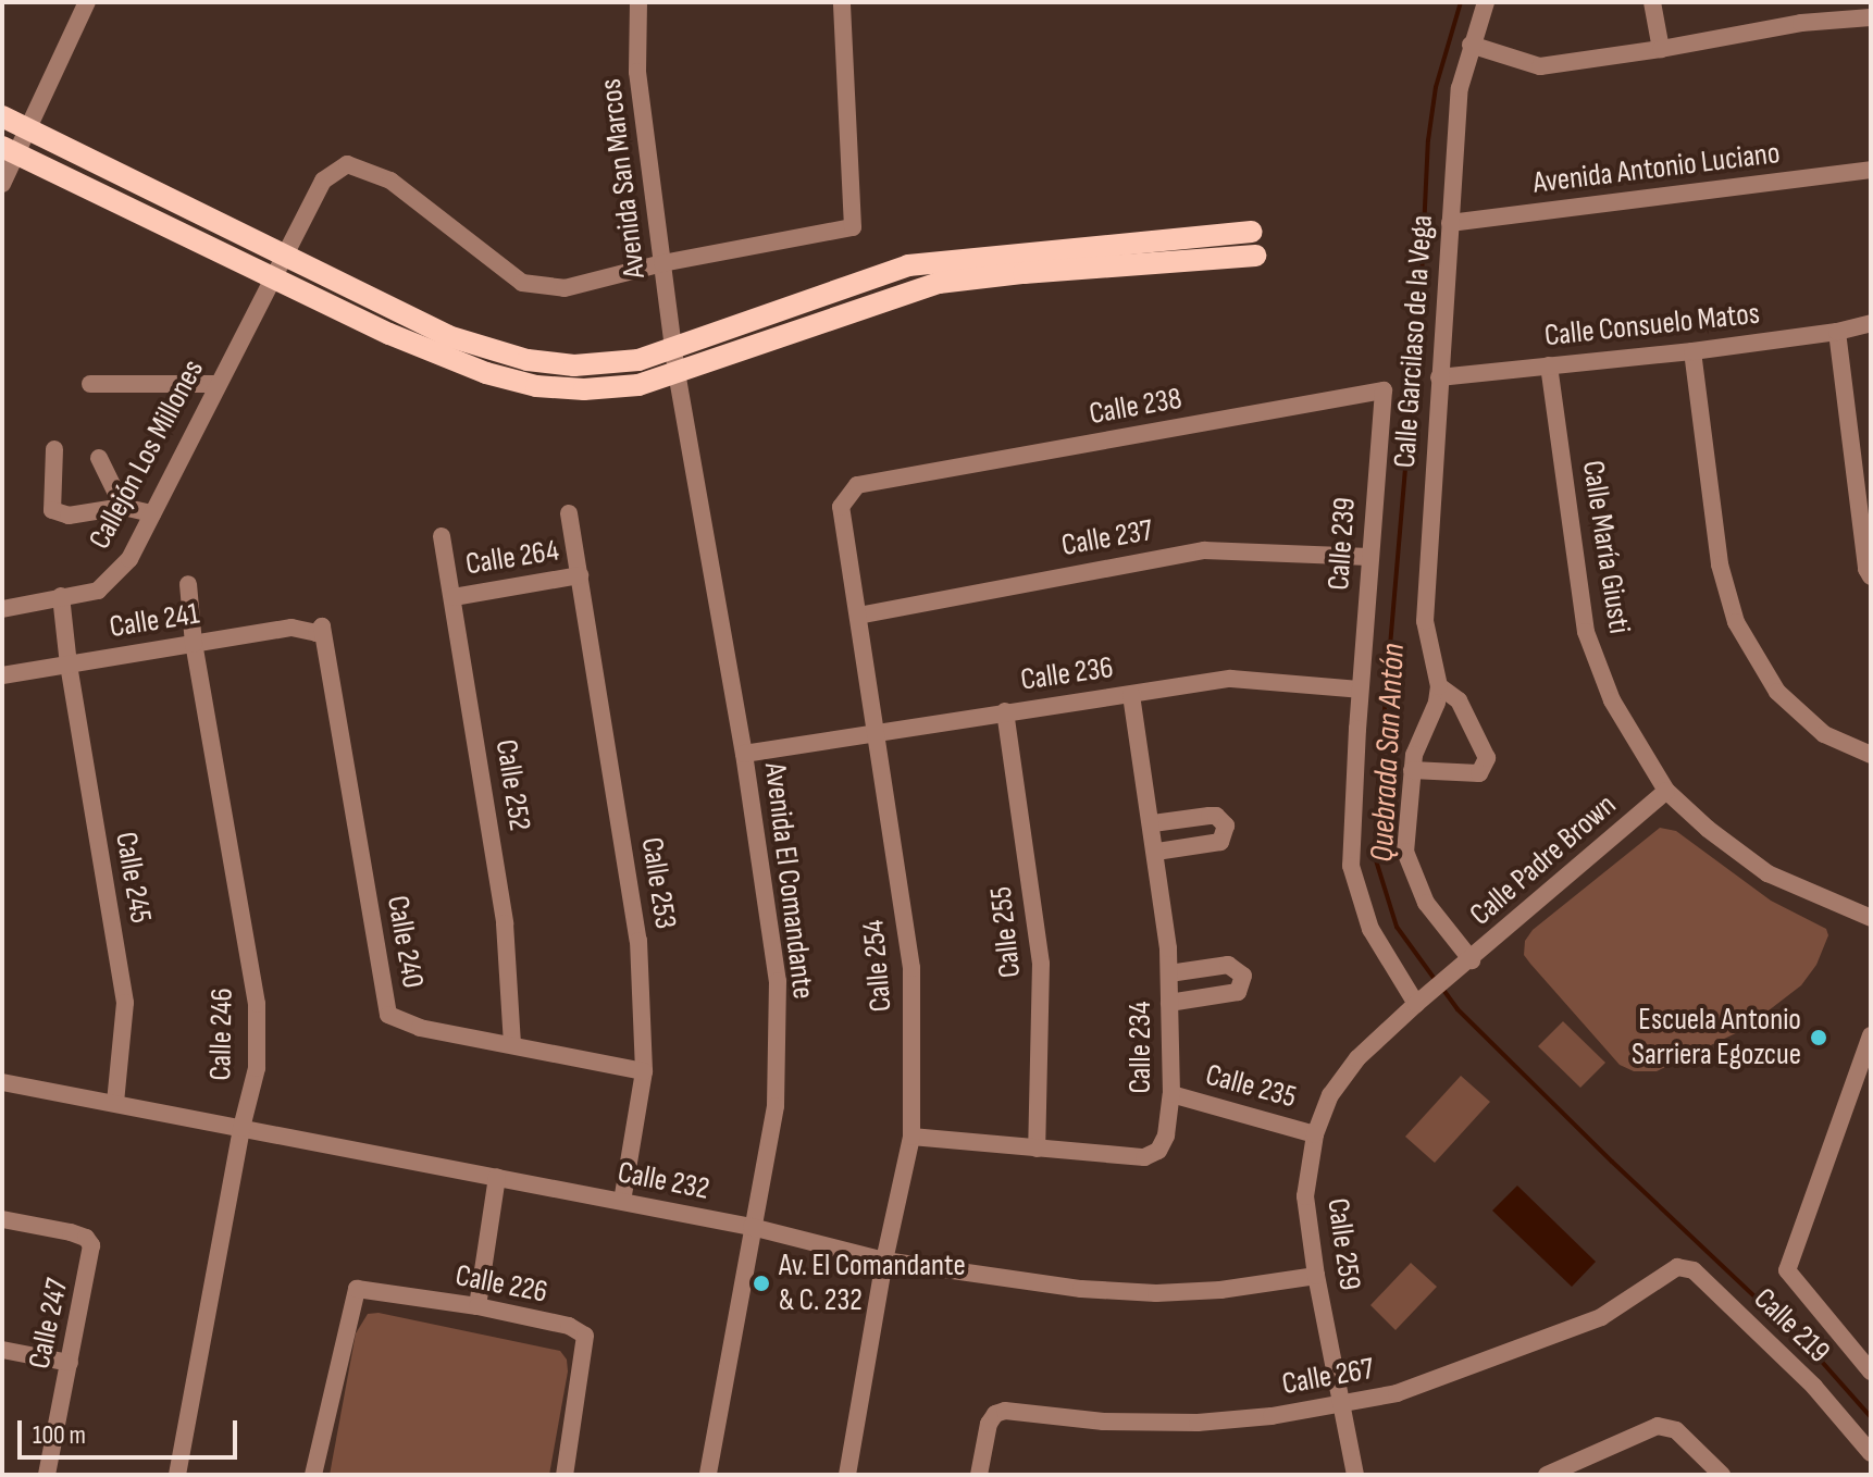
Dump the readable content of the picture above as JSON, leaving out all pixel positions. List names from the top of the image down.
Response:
{
  "streets": {
    "street": [
      "Avenida Antonio Luciano",
      "Avenida San Marcos",
      "Calle Consuelo Matos",
      "Calle Garcilaso de la Vega",
      "Calle 238",
      "Callejón Los Millones",
      "Calle 237",
      "Calle 239",
      "Calle María Giusti",
      "Calle 264",
      "Calle 241",
      "Calle 236",
      "Calle 252",
      "Calle Padre Brown",
      "Calle 245",
      "Avenida El Comandante",
      "Calle 253",
      "Calle 255",
      "Calle 240",
      "Calle 254",
      "Calle 246",
      "Calle 234",
      "Calle 235",
      "Calle 232",
      "Calle 259",
      "Calle 226",
      "Calle 247",
      "Calle 219",
      "Calle 267"
    ]
  },
  "crossings": [
    ["Avenida Antonio Luciano", "Calle Garcilaso de la Vega"],
    ["Avenida San Marcos", "Callejón Los Millones"],
    ["Avenida San Marcos", "Avenida El Comandante"],
    ["Calle Consuelo Matos", "Calle Garcilaso de la Vega"],
    ["Calle Consuelo Matos", "Calle María Giusti"],
    ["Calle 238", "Calle 239"],
    ["Calle 238", "Calle 254"],
    ["Callejón Los Millones", "Calle 245"],
    ["Calle 237", "Calle 239"],
    ["Calle 237", "Calle 254"],
    ["Calle 239", "Calle 236"],
    ["Calle María Giusti", "Calle Padre Brown"],
    ["Calle 264", "Calle 252"],
    ["Calle 264", "Calle 253"],
    ["Calle 241", "Calle 245"],
    ["Calle 241", "Calle 240"],
    ["Calle 241", "Calle 246"],
    ["Calle 236", "Avenida El Comandante"],
    ["Calle 236", "Calle 255"],
    ["Calle 236", "Calle 254"],
    ["Calle 236", "Calle 234"],
    ["Calle 252", "Calle 240"],
    ["Calle Padre Brown", "Calle 259"],
    ["Calle 245", "Calle 232"],
    ["Avenida El Comandante", "Calle 232"],
    ["Calle 253", "Calle 240"],
    ["Calle 253", "Calle 232"],
    ["Calle 255", "Calle 234"],
    ["Calle 254", "Calle 234"],
    ["Calle 254", "Calle 232"],
    ["Calle 246", "Calle 232"],
    ["Calle 234", "Calle 235"],
    ["Calle 235", "Calle 259"],
    ["Calle 232", "Calle 259"],
    ["Calle 259", "Calle 267"],
    ["Calle 219", "Calle 267"]
  ],
  "water": ["Quebrada San Antón"],
  "places": ["Escuela Antonio Sarriera Egozcue", "Av. El Comandante & C. 232"],
  "scale_bar": "100 m"
}
